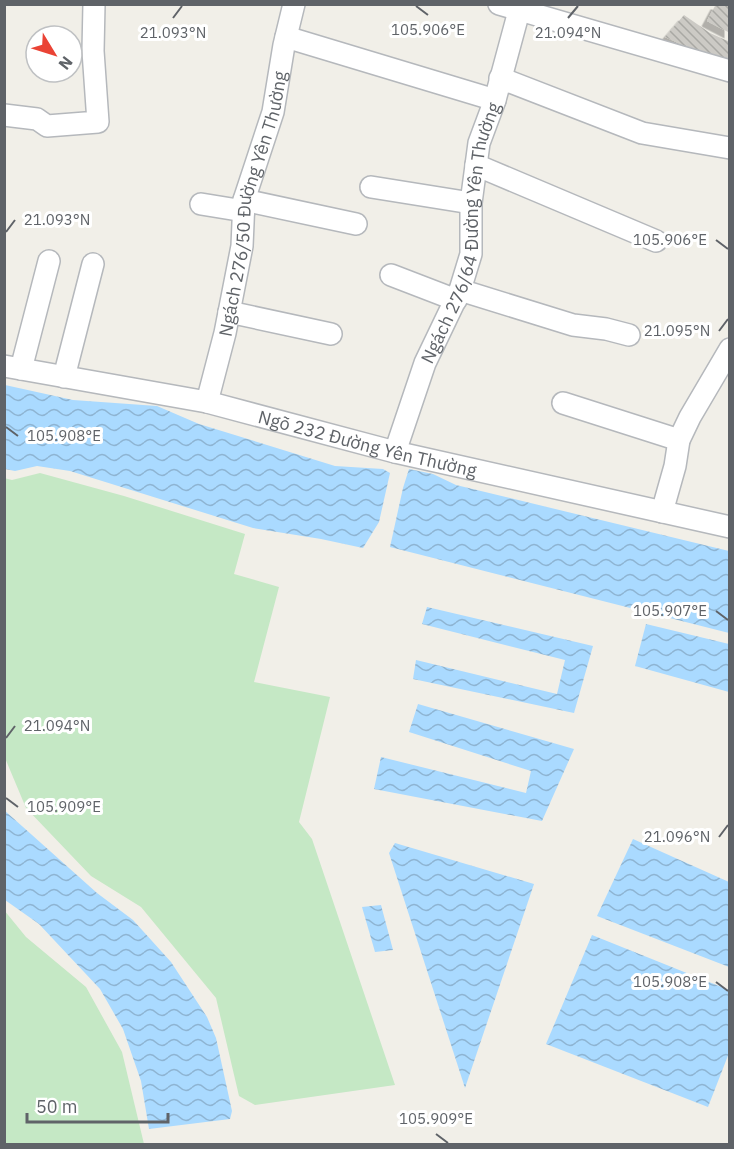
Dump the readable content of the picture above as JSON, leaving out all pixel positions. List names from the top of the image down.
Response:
{
  "streets": {
    "street": ["Ngách 276/50 Đường Yên Thường", "Ngách 276/64 Đường Yên Thường", "Ngõ 232 Đường Yên Thường"]
  },
  "crossings": [
    ["Ngách 276/50 Đường Yên Thường", "Ngõ 232 Đường Yên Thường"],
    ["Ngách 276/64 Đường Yên Thường", "Ngõ 232 Đường Yên Thường"]
  ],
  "scale_bar": "50 m",
  "north": "bottom right",
  "coordinates": [
    "105.906°E",
    "21.093°N",
    "21.094°N",
    "21.095°N",
    "105.908°E",
    "105.907°E",
    "105.909°E",
    "21.096°N"
  ]
}
